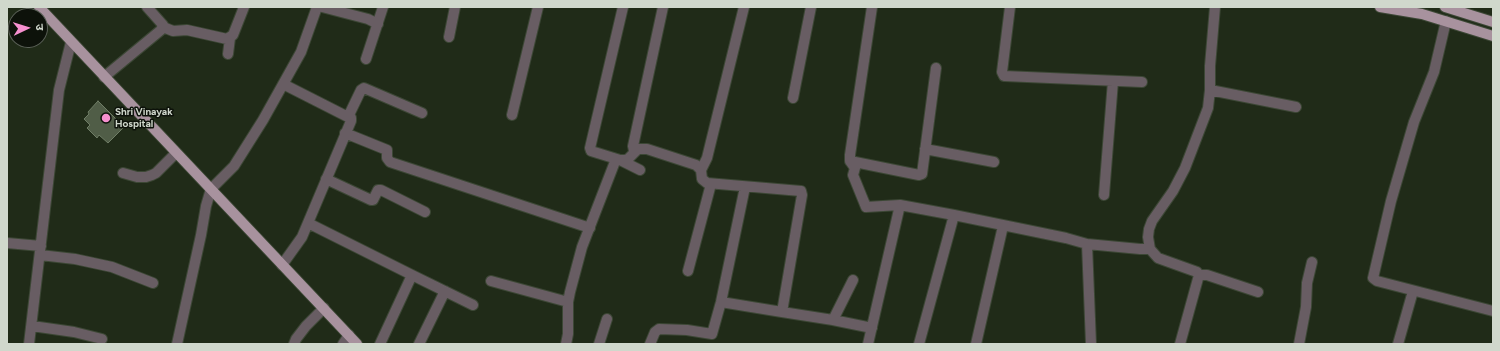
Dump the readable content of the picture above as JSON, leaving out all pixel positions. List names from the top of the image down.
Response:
{
  "places": ["Shri Vinayak Hospital"],
  "north": "right"
}
